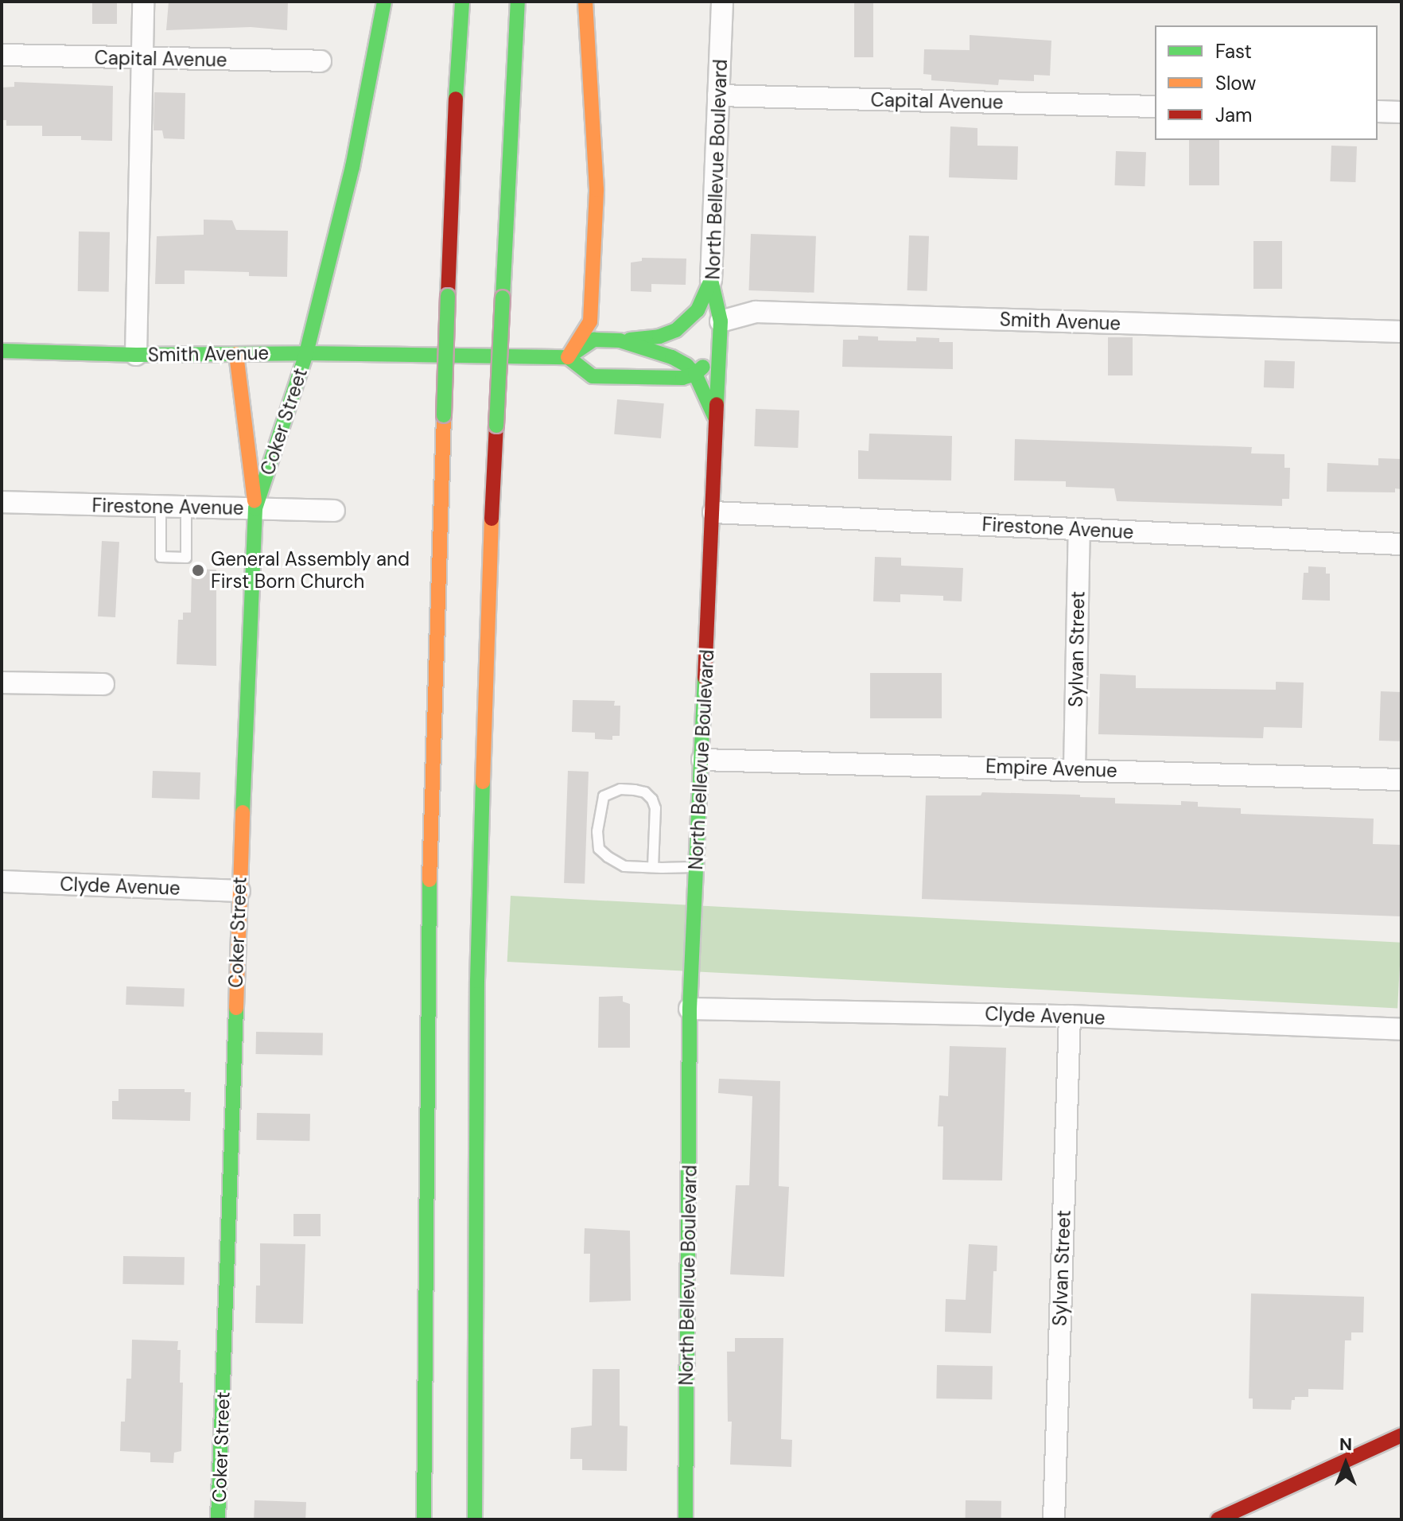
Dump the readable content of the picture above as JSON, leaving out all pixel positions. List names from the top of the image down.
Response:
{
  "streets": {
    "main road": ["North Bellevue Boulevard", "Smith Avenue", "Coker Street"],
    "street": [
      "Capital Avenue",
      "Firestone Avenue",
      "Sylvan Street",
      "Empire Avenue",
      "Clyde Avenue"
    ]
  },
  "crossings": [
    ["Capital Avenue", "North Bellevue Boulevard"],
    ["North Bellevue Boulevard", "Smith Avenue"],
    ["North Bellevue Boulevard", "Firestone Avenue"],
    ["North Bellevue Boulevard", "Empire Avenue"],
    ["North Bellevue Boulevard", "Clyde Avenue"],
    ["Smith Avenue", "Coker Street"],
    ["Coker Street", "Firestone Avenue"],
    ["Coker Street", "Clyde Avenue"],
    ["Firestone Avenue", "Sylvan Street"],
    ["Sylvan Street", "Empire Avenue"],
    ["Sylvan Street", "Clyde Avenue"]
  ],
  "places": ["General Assembly and First Born Church"],
  "legend": ["Fast", "Slow", "Jam"],
  "north": "top"
}
